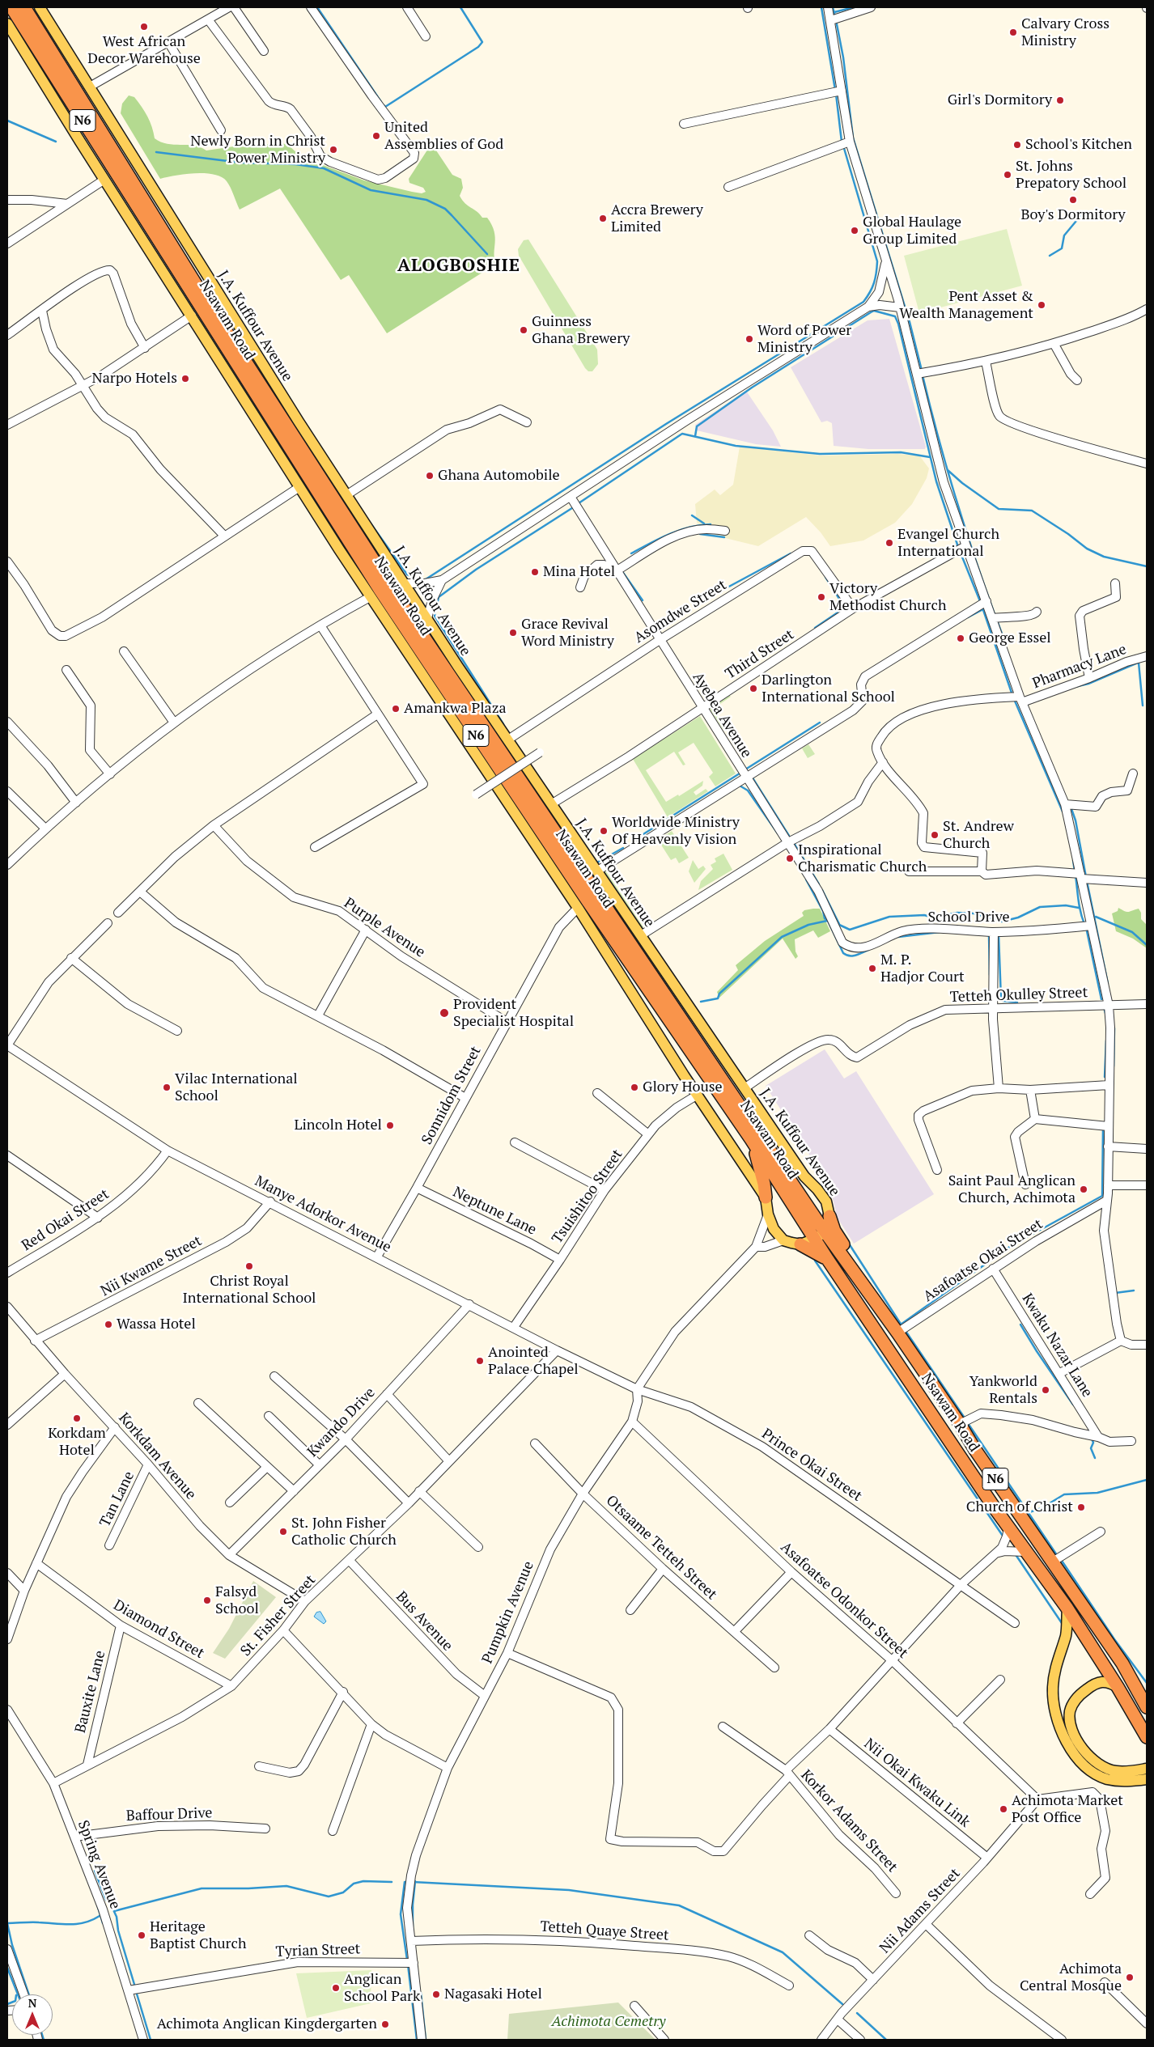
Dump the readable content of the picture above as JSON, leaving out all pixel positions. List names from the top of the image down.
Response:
{
  "streets": {
    "highway": ["N6", "Nsawam Road"],
    "main road": ["J.A. Kuffour Avenue"],
    "street": [
      "Asomdwe Street",
      "Third Street",
      "Pharmacy Lane",
      "Ayebea Avenue",
      "School Drive",
      "Purple Avenue",
      "Tetteh Okulley Street",
      "Sonnidom Street",
      "Tsuishitoo Street",
      "Neptune Lane",
      "Manye Adorkor Avenue",
      "Red Okai Street",
      "Asafoatse Okai Street",
      "Nii Kwame Street",
      "Kwaku Nazar Lane",
      "Kwando Drive",
      "Korkdam Avenue",
      "Prince Okai Street",
      "Tan Lane",
      "Otsaame Tetteh Street",
      "Asafoatse Odonkor Street",
      "Pumpkin Avenue",
      "St. Fisher Street",
      "Bus Avenue",
      "Diamond Street",
      "Bauxite Lane",
      "Nii Okai Kwaku Link",
      "Baffour Drive",
      "Korkor Adams Street",
      "Spring Avenue",
      "Nii Adams Street",
      "Tetteh Quaye Street",
      "Tyrian Street"
    ]
  },
  "crossings": [
    ["Nsawam Road", "J.A. Kuffour Avenue"],
    ["Nsawam Road", "Asafoatse Okai Street"],
    ["J.A. Kuffour Avenue", "Asomdwe Street"],
    ["J.A. Kuffour Avenue", "Third Street"],
    ["J.A. Kuffour Avenue", "Tetteh Okulley Street"],
    ["Asomdwe Street", "Third Street"],
    ["Asomdwe Street", "Ayebea Avenue"],
    ["Third Street", "Ayebea Avenue"],
    ["Ayebea Avenue", "School Drive"],
    ["Purple Avenue", "Sonnidom Street"],
    ["Sonnidom Street", "Neptune Lane"],
    ["Sonnidom Street", "Manye Adorkor Avenue"],
    ["Tsuishitoo Street", "Neptune Lane"],
    ["Tsuishitoo Street", "Manye Adorkor Avenue"],
    ["Manye Adorkor Avenue", "Red Okai Street"],
    ["Manye Adorkor Avenue", "Nii Kwame Street"],
    ["Manye Adorkor Avenue", "Kwando Drive"],
    ["Manye Adorkor Avenue", "Prince Okai Street"],
    ["Manye Adorkor Avenue", "Pumpkin Avenue"],
    ["Manye Adorkor Avenue", "St. Fisher Street"],
    ["Asafoatse Okai Street", "Kwaku Nazar Lane"],
    ["Nii Kwame Street", "Korkdam Avenue"],
    ["Kwando Drive", "Korkdam Avenue"],
    ["Korkdam Avenue", "Tan Lane"],
    ["Korkdam Avenue", "St. Fisher Street"],
    ["Prince Okai Street", "Pumpkin Avenue"],
    ["Otsaame Tetteh Street", "Pumpkin Avenue"],
    ["Asafoatse Odonkor Street", "Pumpkin Avenue"],
    ["Asafoatse Odonkor Street", "Nii Adams Street"],
    ["Pumpkin Avenue", "Bus Avenue"],
    ["Pumpkin Avenue", "Tetteh Quaye Street"],
    ["Pumpkin Avenue", "Tyrian Street"],
    ["St. Fisher Street", "Bus Avenue"],
    ["St. Fisher Street", "Diamond Street"],
    ["St. Fisher Street", "Bauxite Lane"],
    ["St. Fisher Street", "Spring Avenue"],
    ["Diamond Street", "Bauxite Lane"],
    ["Nii Okai Kwaku Link", "Nii Adams Street"],
    ["Baffour Drive", "Spring Avenue"],
    ["Spring Avenue", "Tyrian Street"]
  ],
  "districts": ["ALOGBOSHIE"],
  "parks": ["Achimota Cemetry"],
  "places": [
    "West African Decor Warehouse",
    "Calvary Cross Ministry",
    "Girl's Dormitory",
    "United Assemblies of God",
    "School's Kitchen",
    "Newly Born in Christ Power Ministry",
    "St. Johns Prepatory School",
    "Boy's Dormitory",
    "Accra Brewery Limited",
    "Global Haulage Group Limited",
    "Pent Asset & Wealth Management",
    "Guinness Ghana Brewery",
    "Word of Power Ministry",
    "Narpo Hotels",
    "Ghana Automobile",
    "Evangel Church International",
    "Mina Hotel",
    "Victory Methodist Church",
    "Grace Revival Word Ministry",
    "George Essel",
    "Darlington International School",
    "Amankwa Plaza",
    "Worldwide Ministry Of Heavenly Vision",
    "St. Andrew Church",
    "Inspirational Charismatic Church",
    "M. P. Hadjor Court",
    "Provident Specialist Hospital",
    "Vilac International School",
    "Glory House",
    "Lincoln Hotel",
    "Saint Paul Anglican Church, Achimota",
    "Christ Royal International School",
    "Wassa Hotel",
    "Anointed Palace Chapel",
    "Yankworld Rentals",
    "Korkdam Hotel",
    "Church of Christ",
    "St. John Fisher Catholic Church",
    "Falsyd School",
    "Achimota Market Post Office",
    "Heritage Baptist Church",
    "Achimota Central Mosque",
    "Anglican School Park",
    "Nagasaki Hotel",
    "Achimota Anglican Kingdergarten"
  ],
  "north": "top"
}
